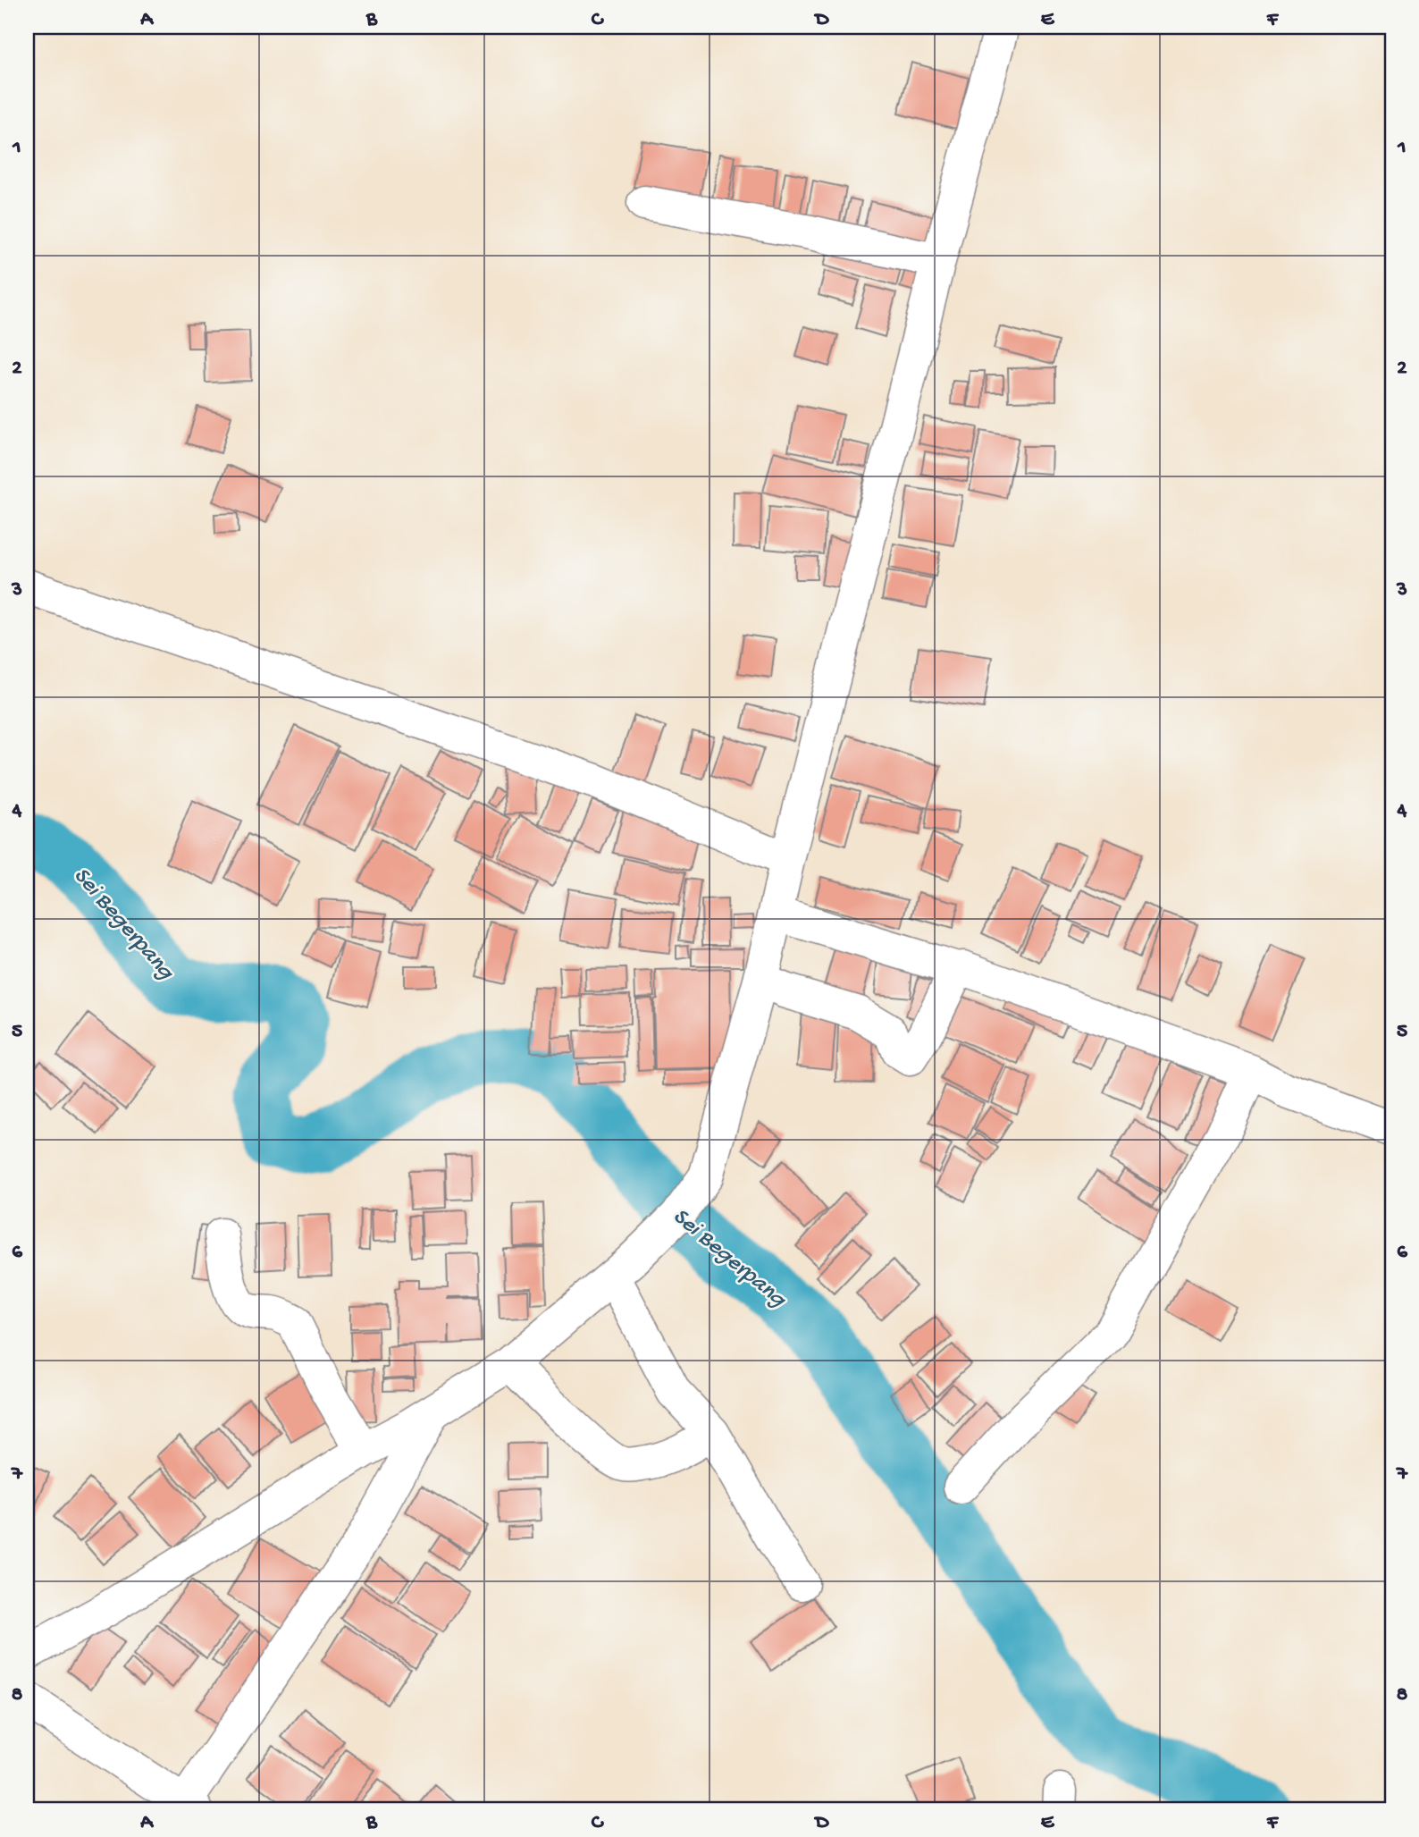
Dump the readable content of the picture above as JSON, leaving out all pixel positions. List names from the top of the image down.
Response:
{
  "water": ["Sei Begerpang"],
  "grid": {
    "columns": [
      "A",
      "B",
      "C",
      "D",
      "E",
      "F"
    ],
    "rows": [
      "1",
      "2",
      "3",
      "4",
      "5",
      "6",
      "7",
      "8"
    ]
  }
}
